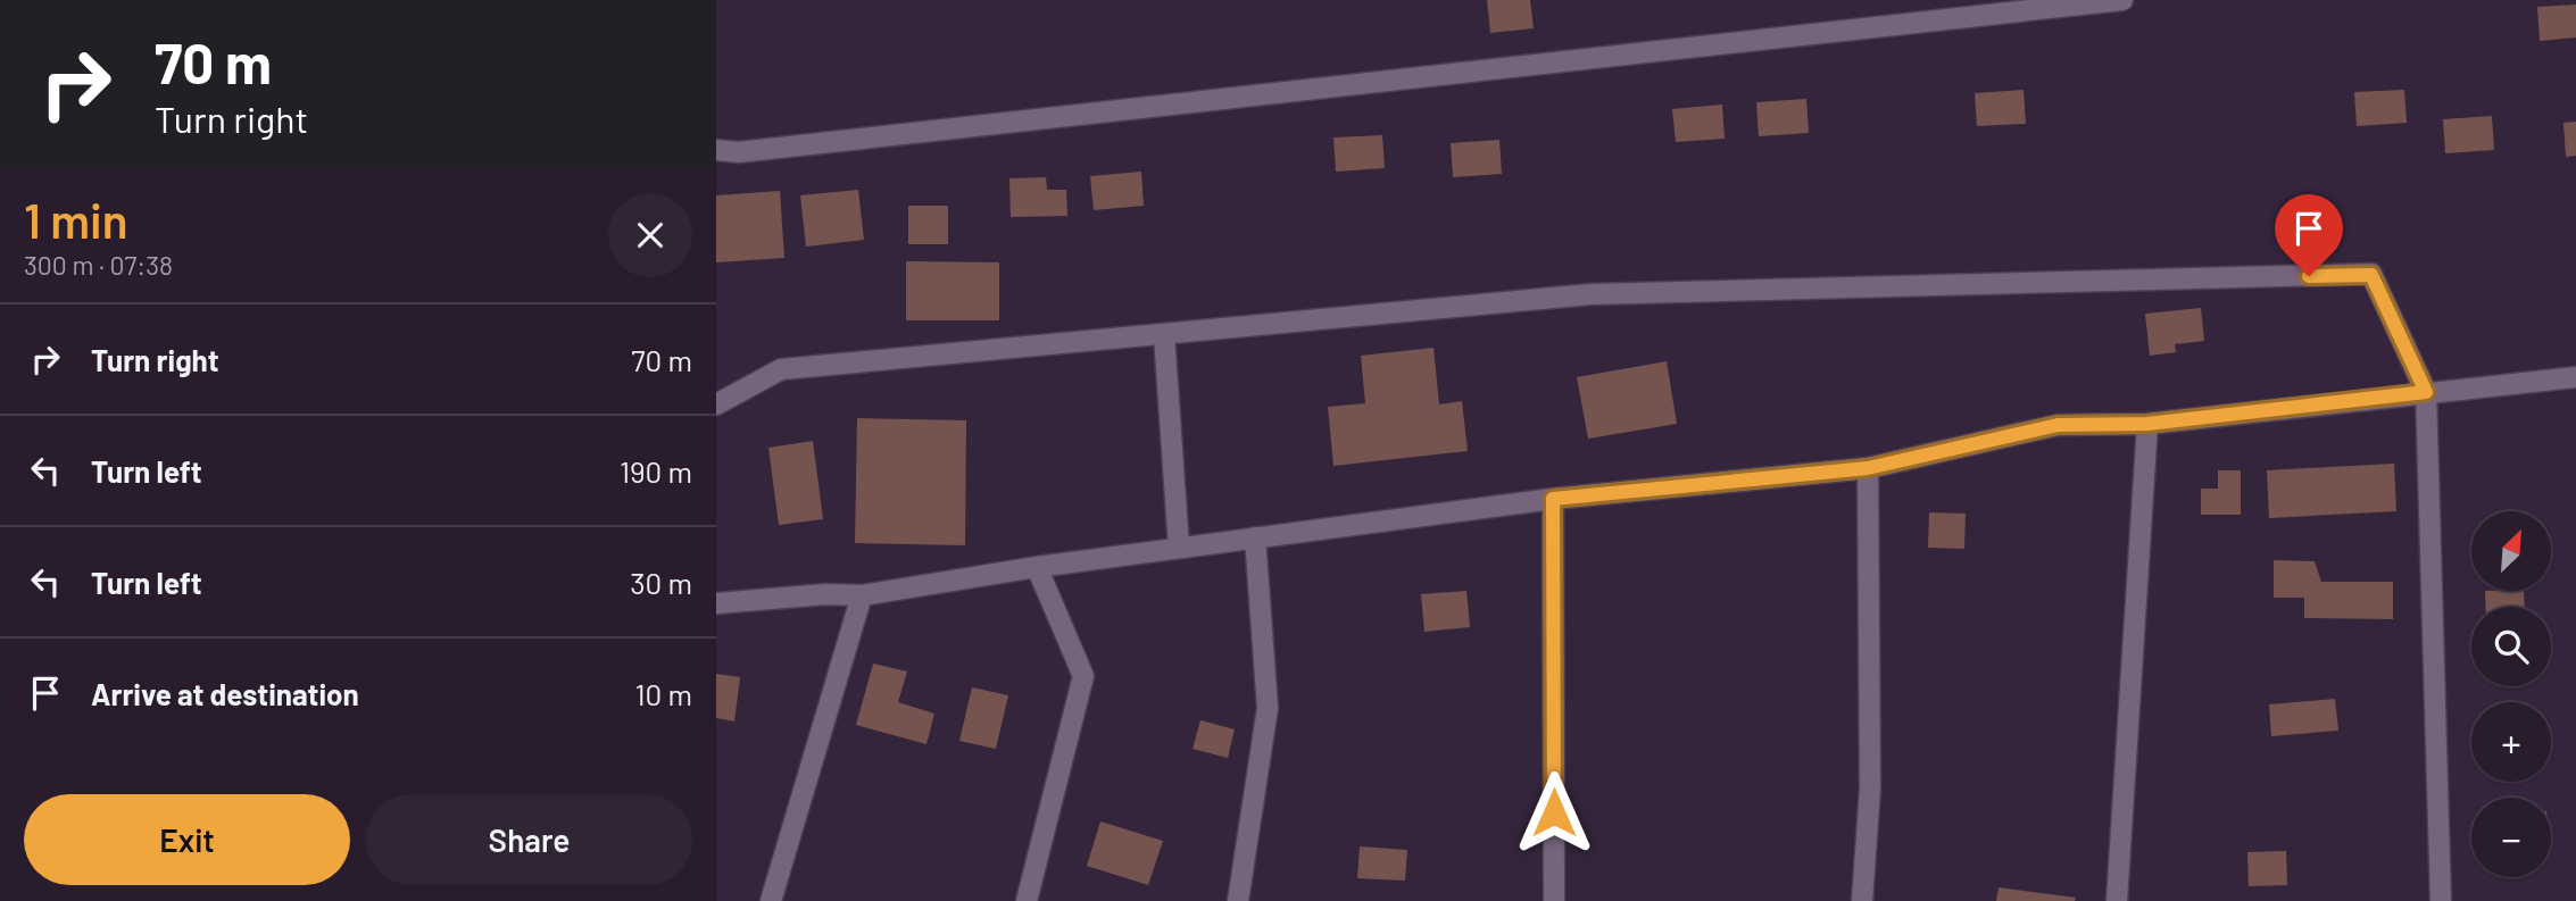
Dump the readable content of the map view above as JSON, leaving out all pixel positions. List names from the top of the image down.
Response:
{
  "north": "top right",
  "page": {
    "turn": ["70 m", "Turn right"],
    "heading": ["1 min", "300 m · 07:38"],
    "list": [
      {
        "name": "Turn right",
        "value": "70 m"
      },
      {
        "name": "Turn left",
        "value": "190 m"
      },
      {
        "name": "Turn left",
        "value": "30 m"
      },
      {
        "name": "Arrive at destination",
        "value": "10 m"
      }
    ],
    "map_buttons": ["+", "−"],
    "buttons": ["Exit", "Share"]
  }
}
